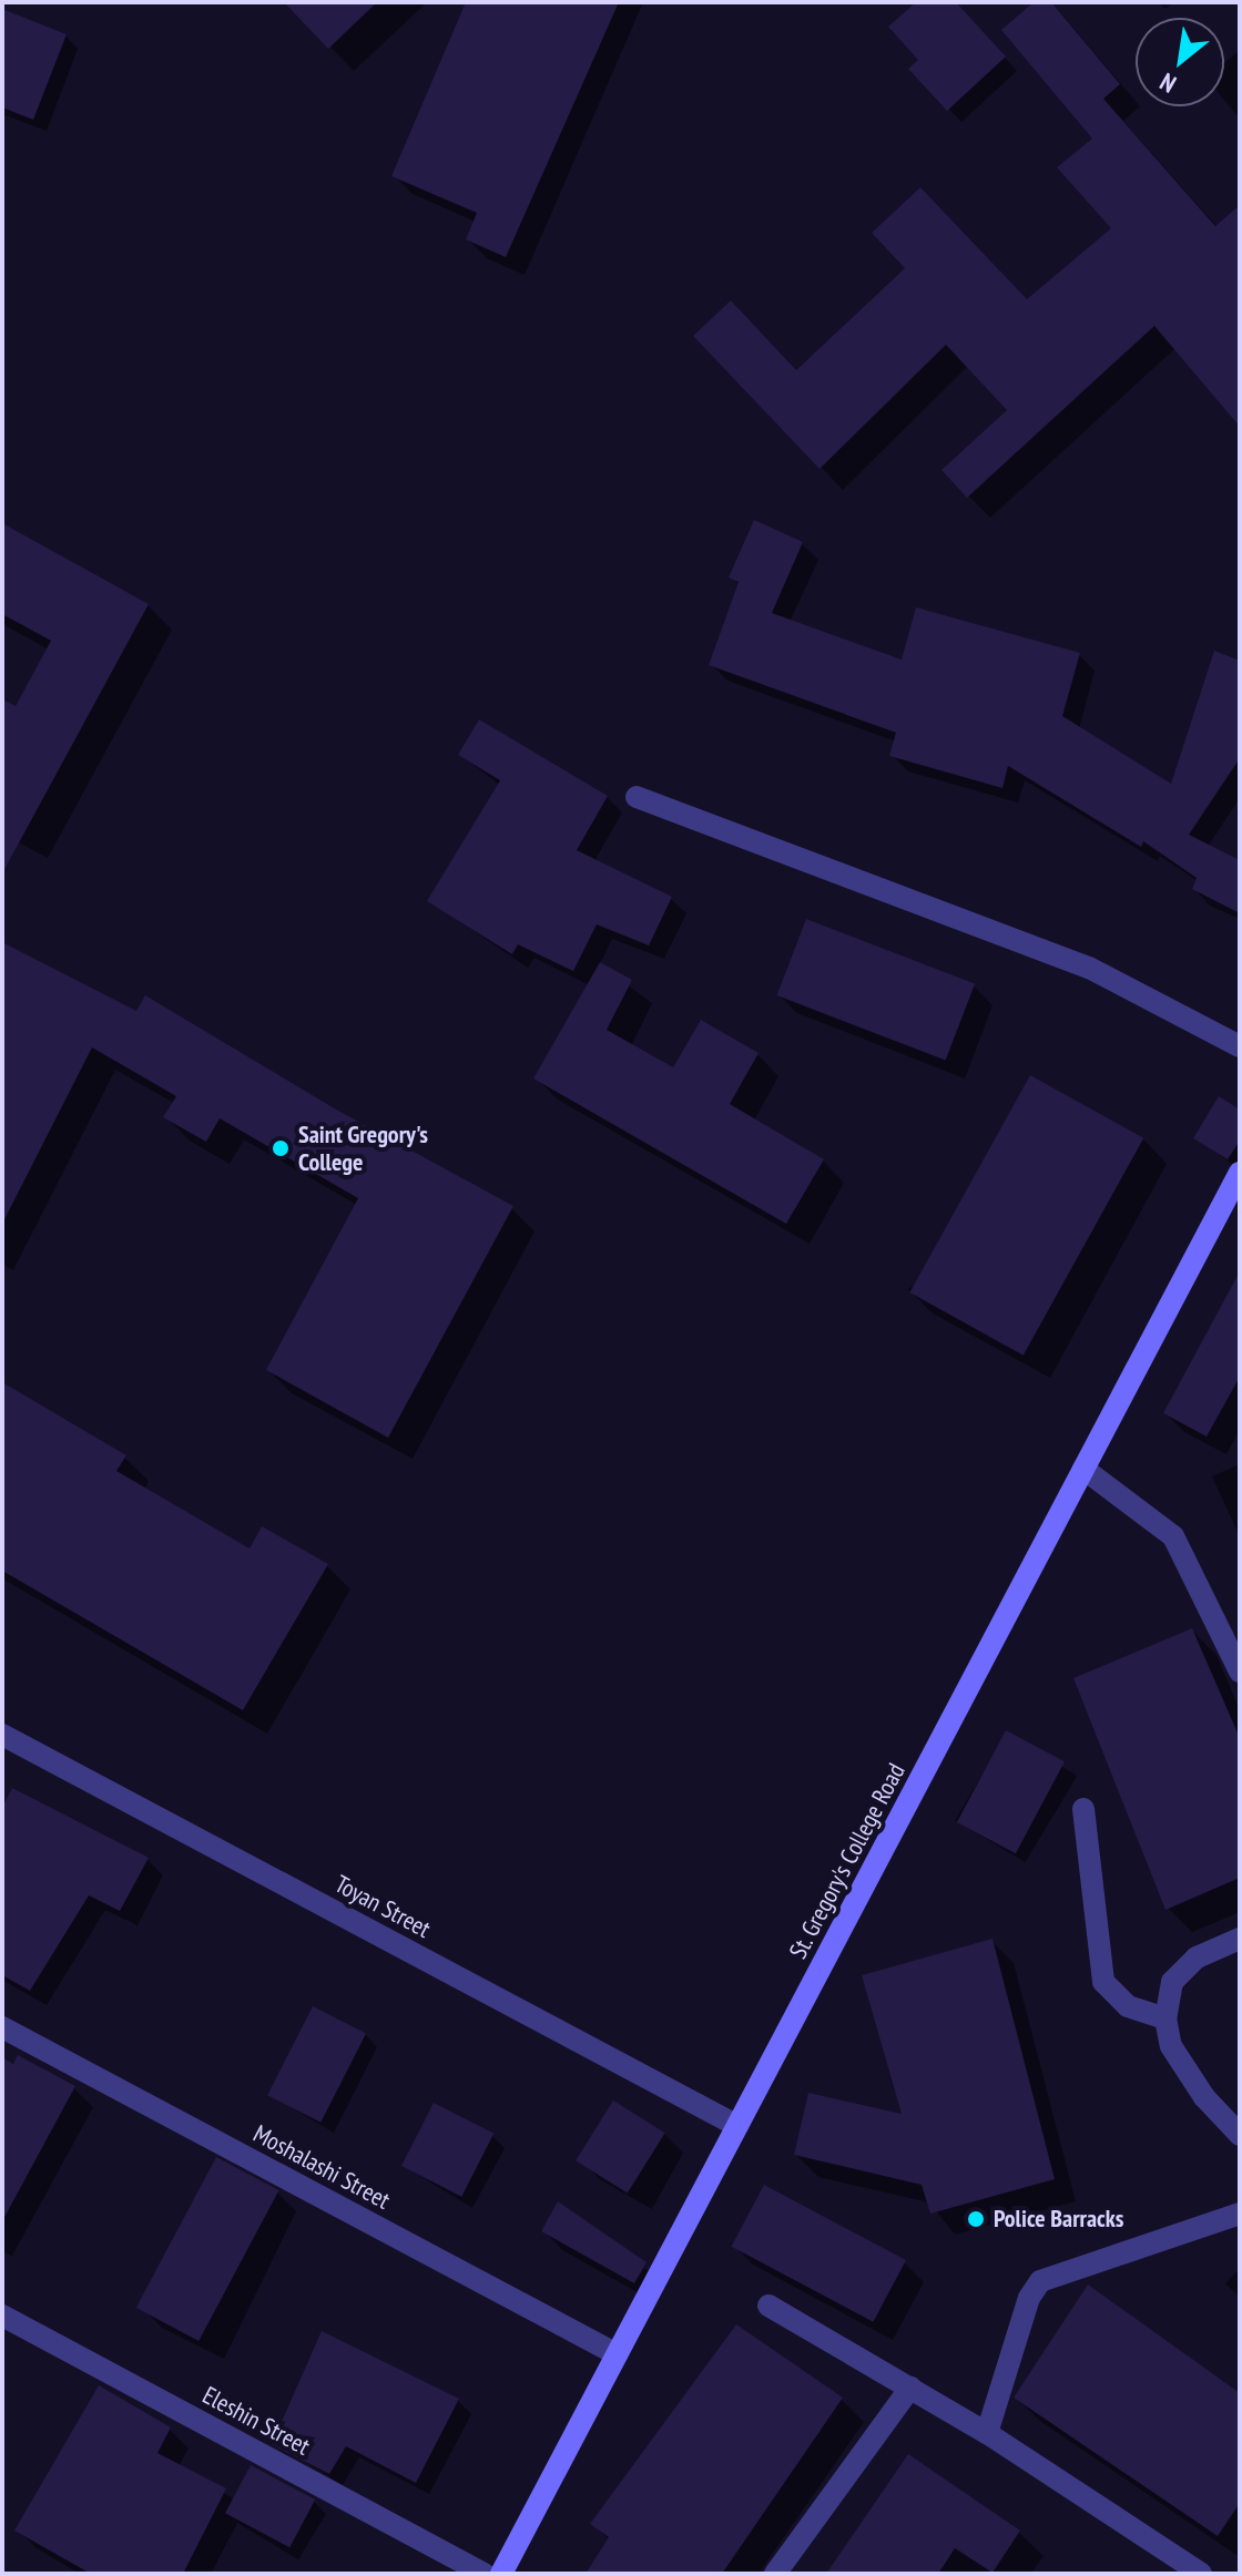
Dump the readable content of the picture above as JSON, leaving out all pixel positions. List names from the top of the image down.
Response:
{
  "streets": {
    "street": [
      "St. Gregory's College Road",
      "Toyan Street",
      "Moshalashi Street",
      "Eleshin Street"
    ]
  },
  "crossings": [
    ["St. Gregory's College Road", "Toyan Street"],
    ["St. Gregory's College Road", "Moshalashi Street"]
  ],
  "places": ["Saint Gregory's College", "Police Barracks"],
  "north": "bottom left"
}
